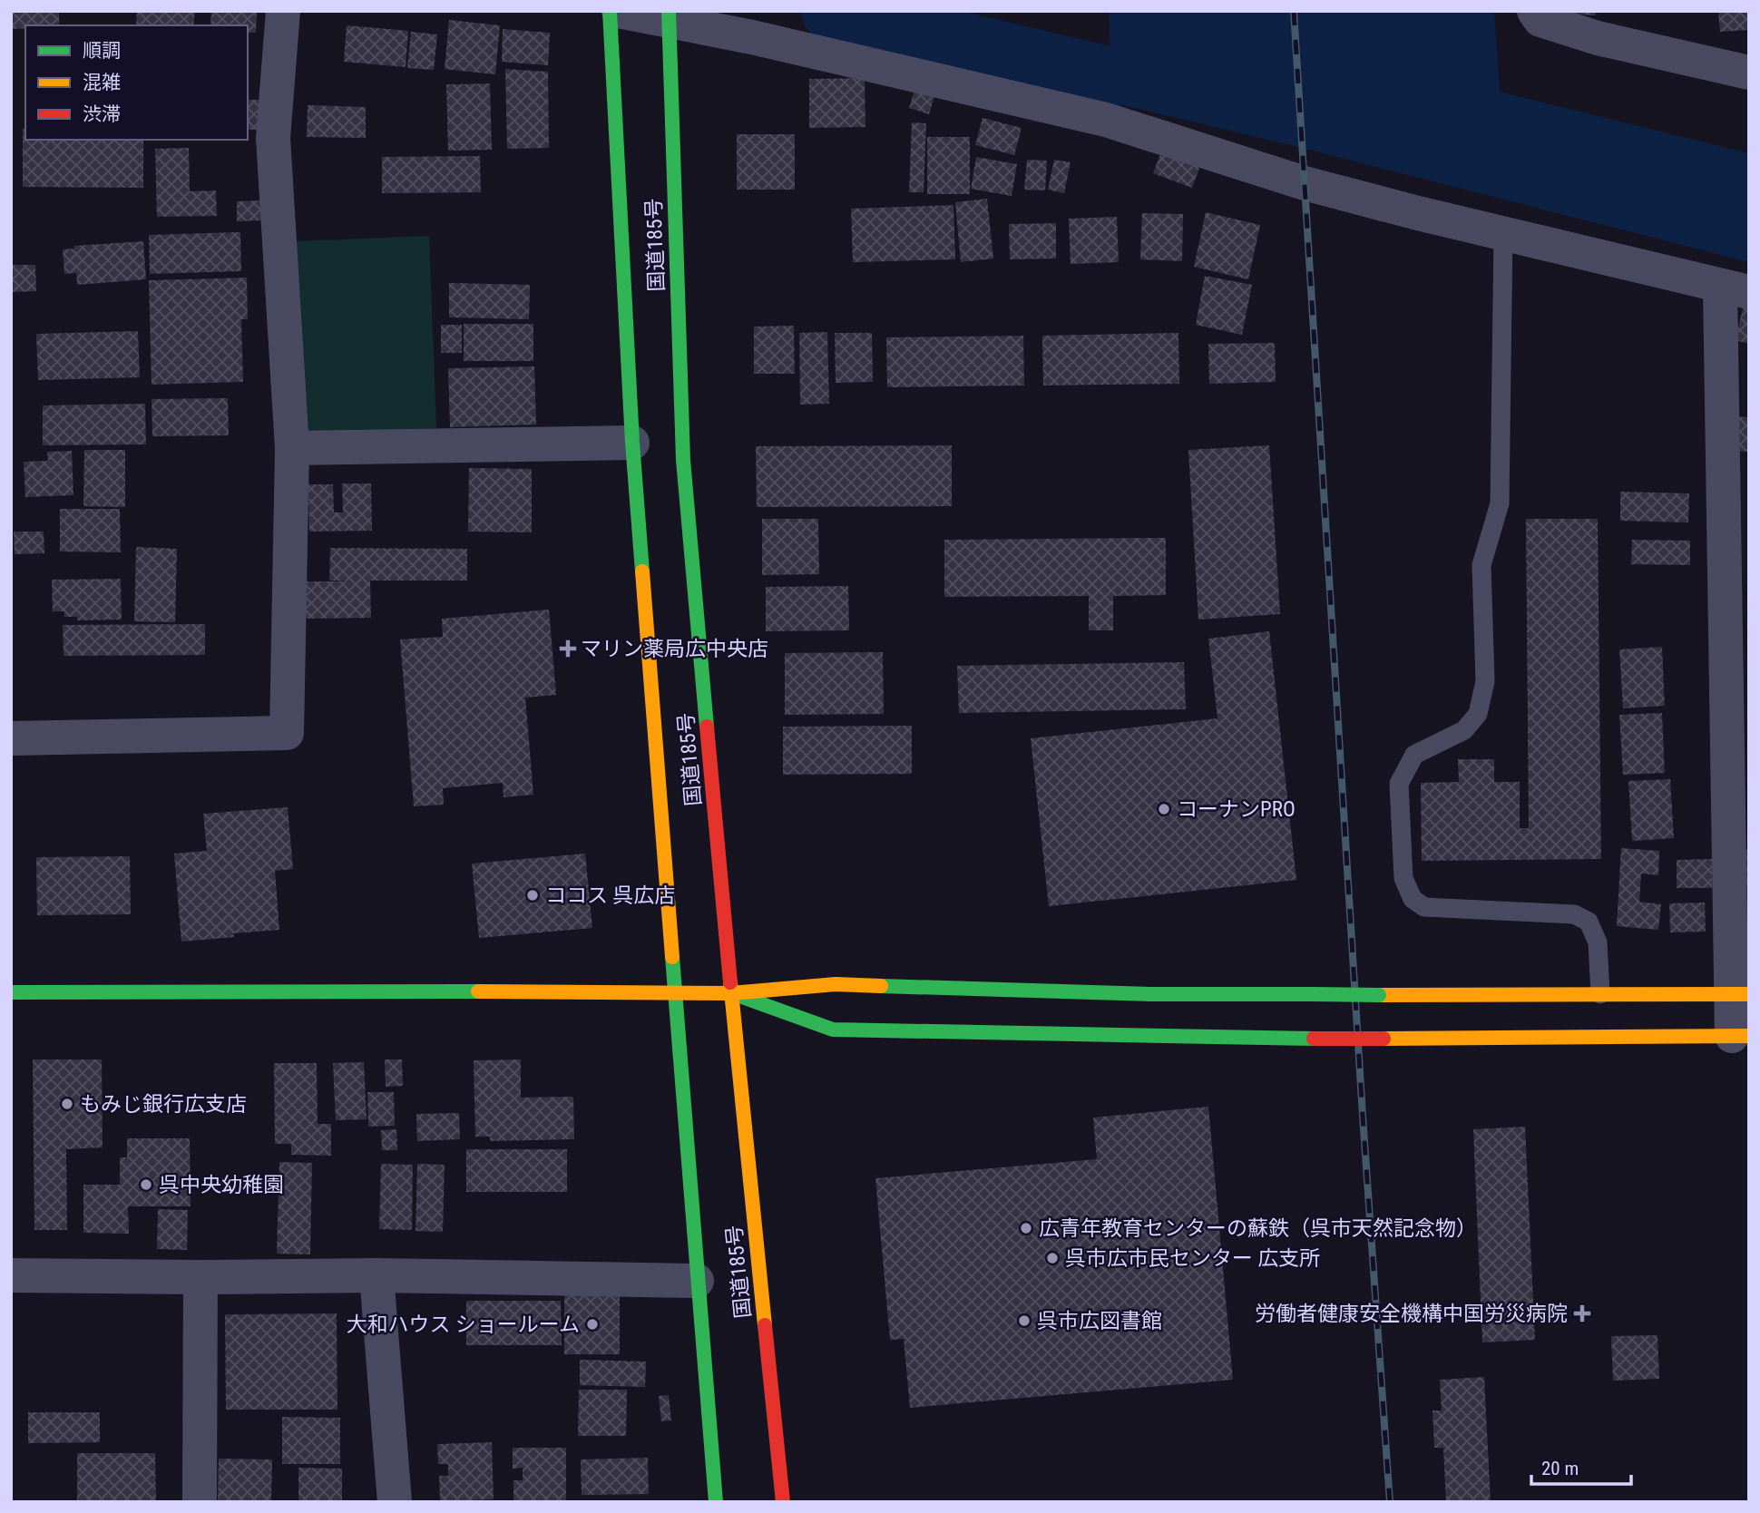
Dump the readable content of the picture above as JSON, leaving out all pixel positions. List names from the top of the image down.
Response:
{
  "streets": {
    "main road": ["国道185号"]
  },
  "places": {
    "health": ["マリン薬局広中央店", "労働者健康安全機構中国労災病院"],
    "other": [
      "コーナンPRO",
      "ココス 呉広店",
      "もみじ銀行広支店",
      "呉中央幼稚園",
      "広青年教育センターの蘇鉄（呉市天然記念物）",
      "呉市広市民センター 広支所",
      "呉市広図書館",
      "大和ハウス ショールーム"
    ]
  },
  "legend": ["順調", "混雑", "渋滞"],
  "scale_bar": "20 m"
}
